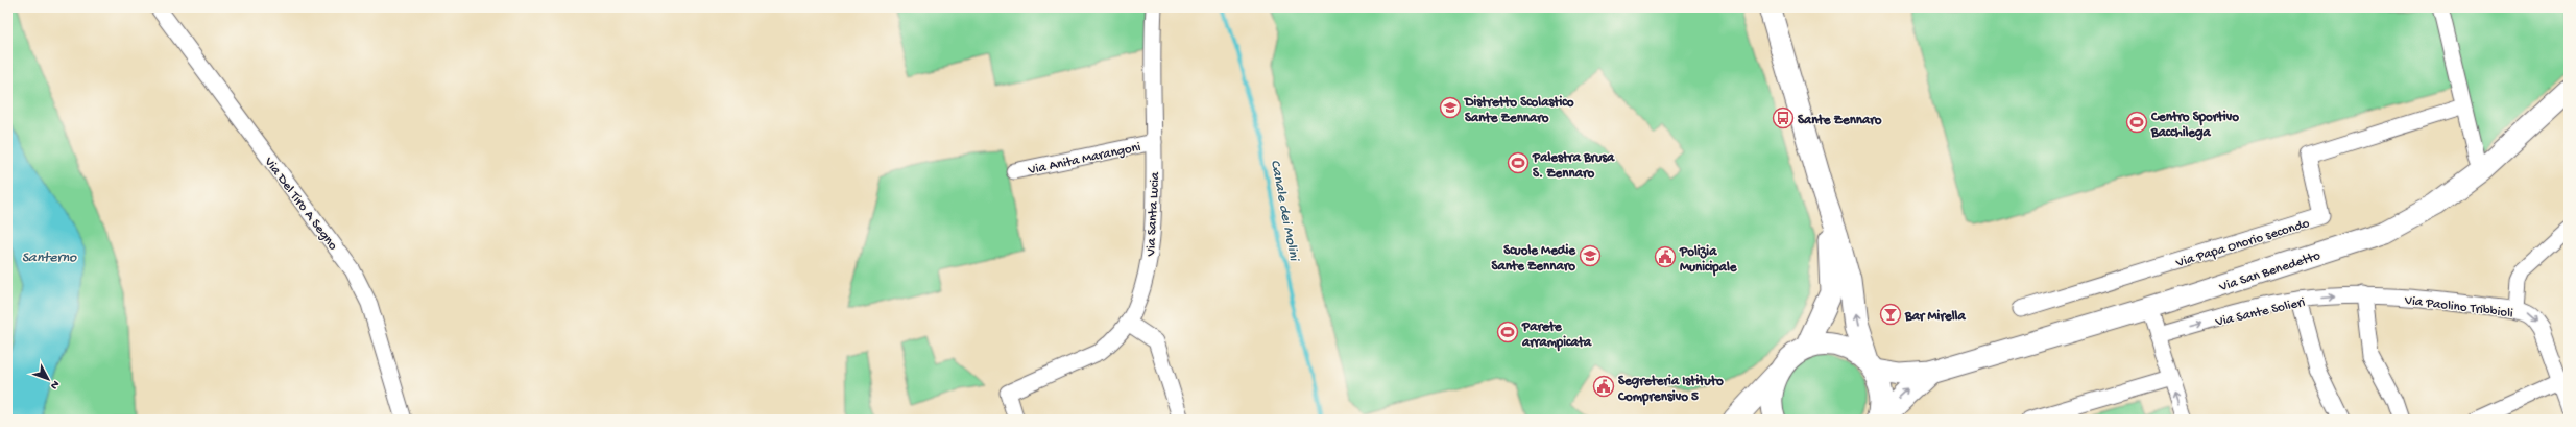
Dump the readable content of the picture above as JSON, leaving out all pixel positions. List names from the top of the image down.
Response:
{
  "streets": {
    "street": [
      "Via Anita Marangoni",
      "Via Del Tiro A Segno",
      "Via Santa Lucia",
      "Via Papa Onorio secondo",
      "Via San Benedetto",
      "Via Paolino Tribbioli",
      "Via Sante Solieri"
    ]
  },
  "crossings": [
    ["Via Anita Marangoni", "Via Santa Lucia"],
    ["Via Paolino Tribbioli", "Via Sante Solieri"]
  ],
  "one_way": ["Via Sante Solieri"],
  "water": ["Canale dei Molini", "Santerno"],
  "places": {
    "school or university": ["Distretto Scolastico Sante Zennaro", "Scuole Medie Sante Zennaro"],
    "bus stop": ["Sante Zennaro"],
    "sports": ["Centro Sportivo Bacchilega", "Palestra Brusa S. Zennaro", "Parete arrampicata"],
    "public building": ["Polizia Municipale", "Segreteria Istituto Comprensivo 5"],
    "bar": ["Bar Mirella"]
  },
  "north": "bottom right"
}
